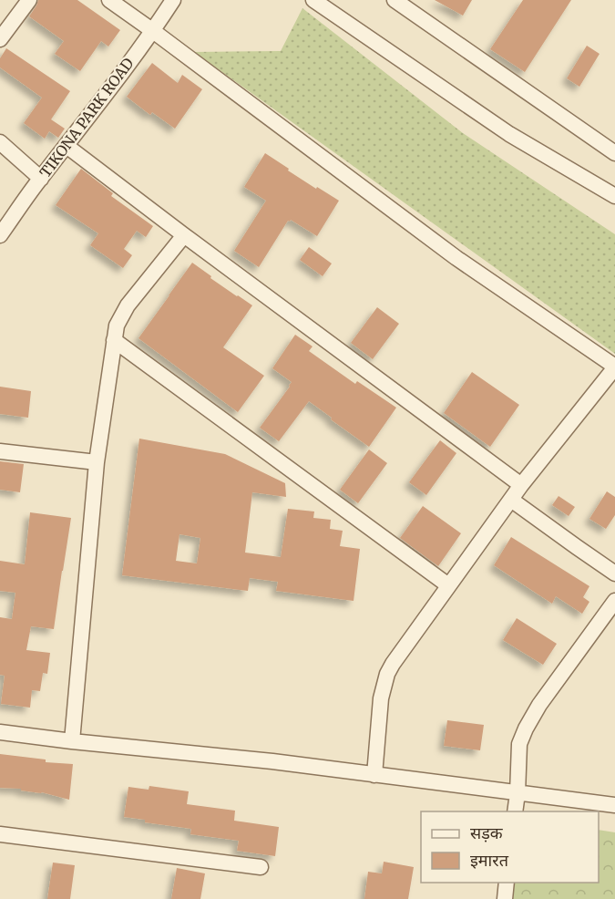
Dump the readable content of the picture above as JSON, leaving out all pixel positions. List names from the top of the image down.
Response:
{
  "streets": {
    "street": ["TIKONA PARK ROAD"]
  },
  "legend": ["सड़क", "इमारत"]
}
